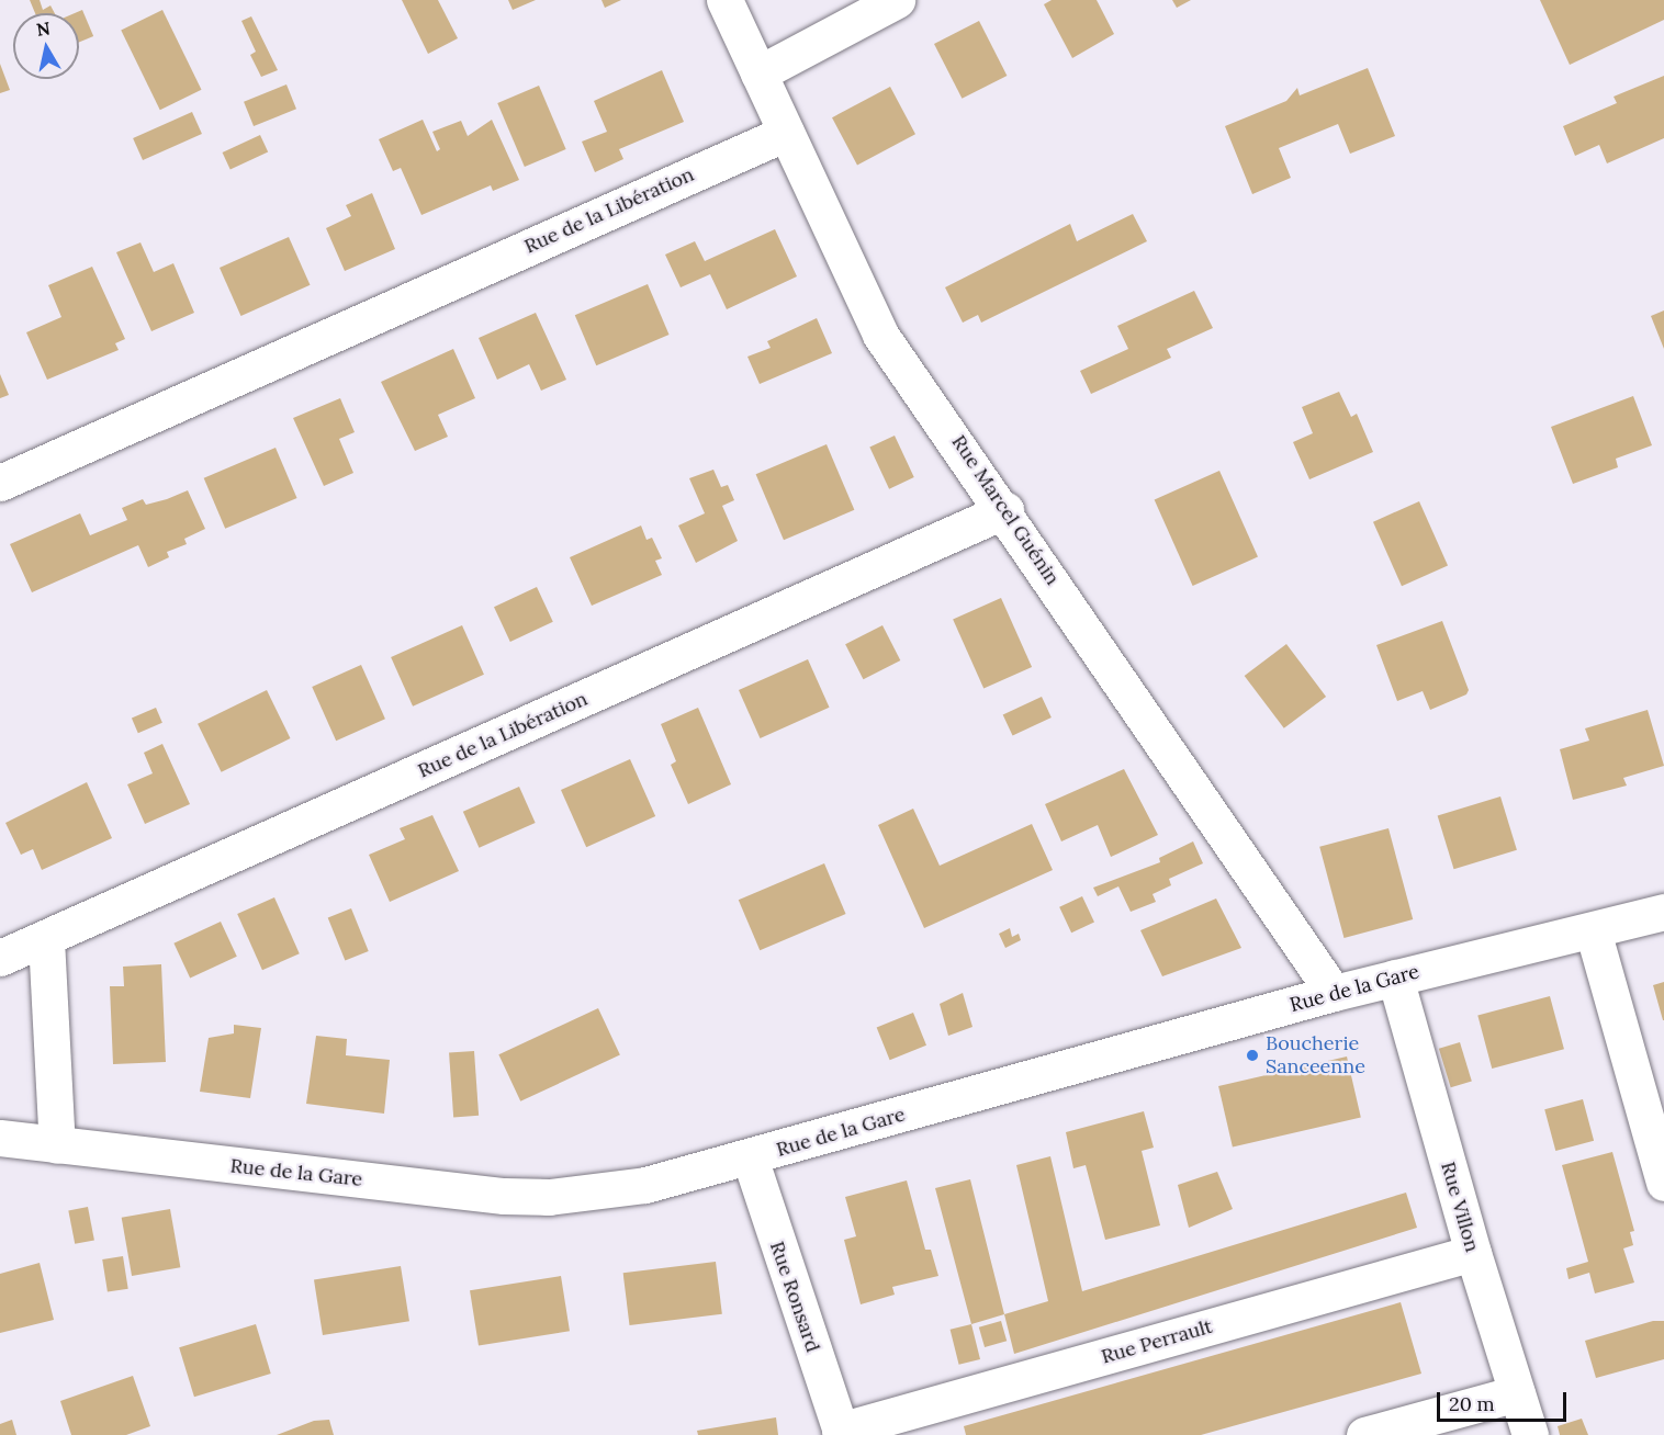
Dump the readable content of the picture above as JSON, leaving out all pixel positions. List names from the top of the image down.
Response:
{
  "streets": {
    "street": [
      "Rue de la Libération",
      "Rue Marcel Guénin",
      "Rue de la Gare",
      "Rue Villon",
      "Rue Ronsard",
      "Rue Perrault"
    ]
  },
  "crossings": [
    ["Rue de la Libération", "Rue Marcel Guénin"],
    ["Rue Marcel Guénin", "Rue de la Gare"],
    ["Rue de la Gare", "Rue Villon"],
    ["Rue de la Gare", "Rue Ronsard"],
    ["Rue Villon", "Rue Perrault"],
    ["Rue Ronsard", "Rue Perrault"]
  ],
  "places": ["Boucherie Sanceenne"],
  "scale_bar": "20 m",
  "north": "top"
}
